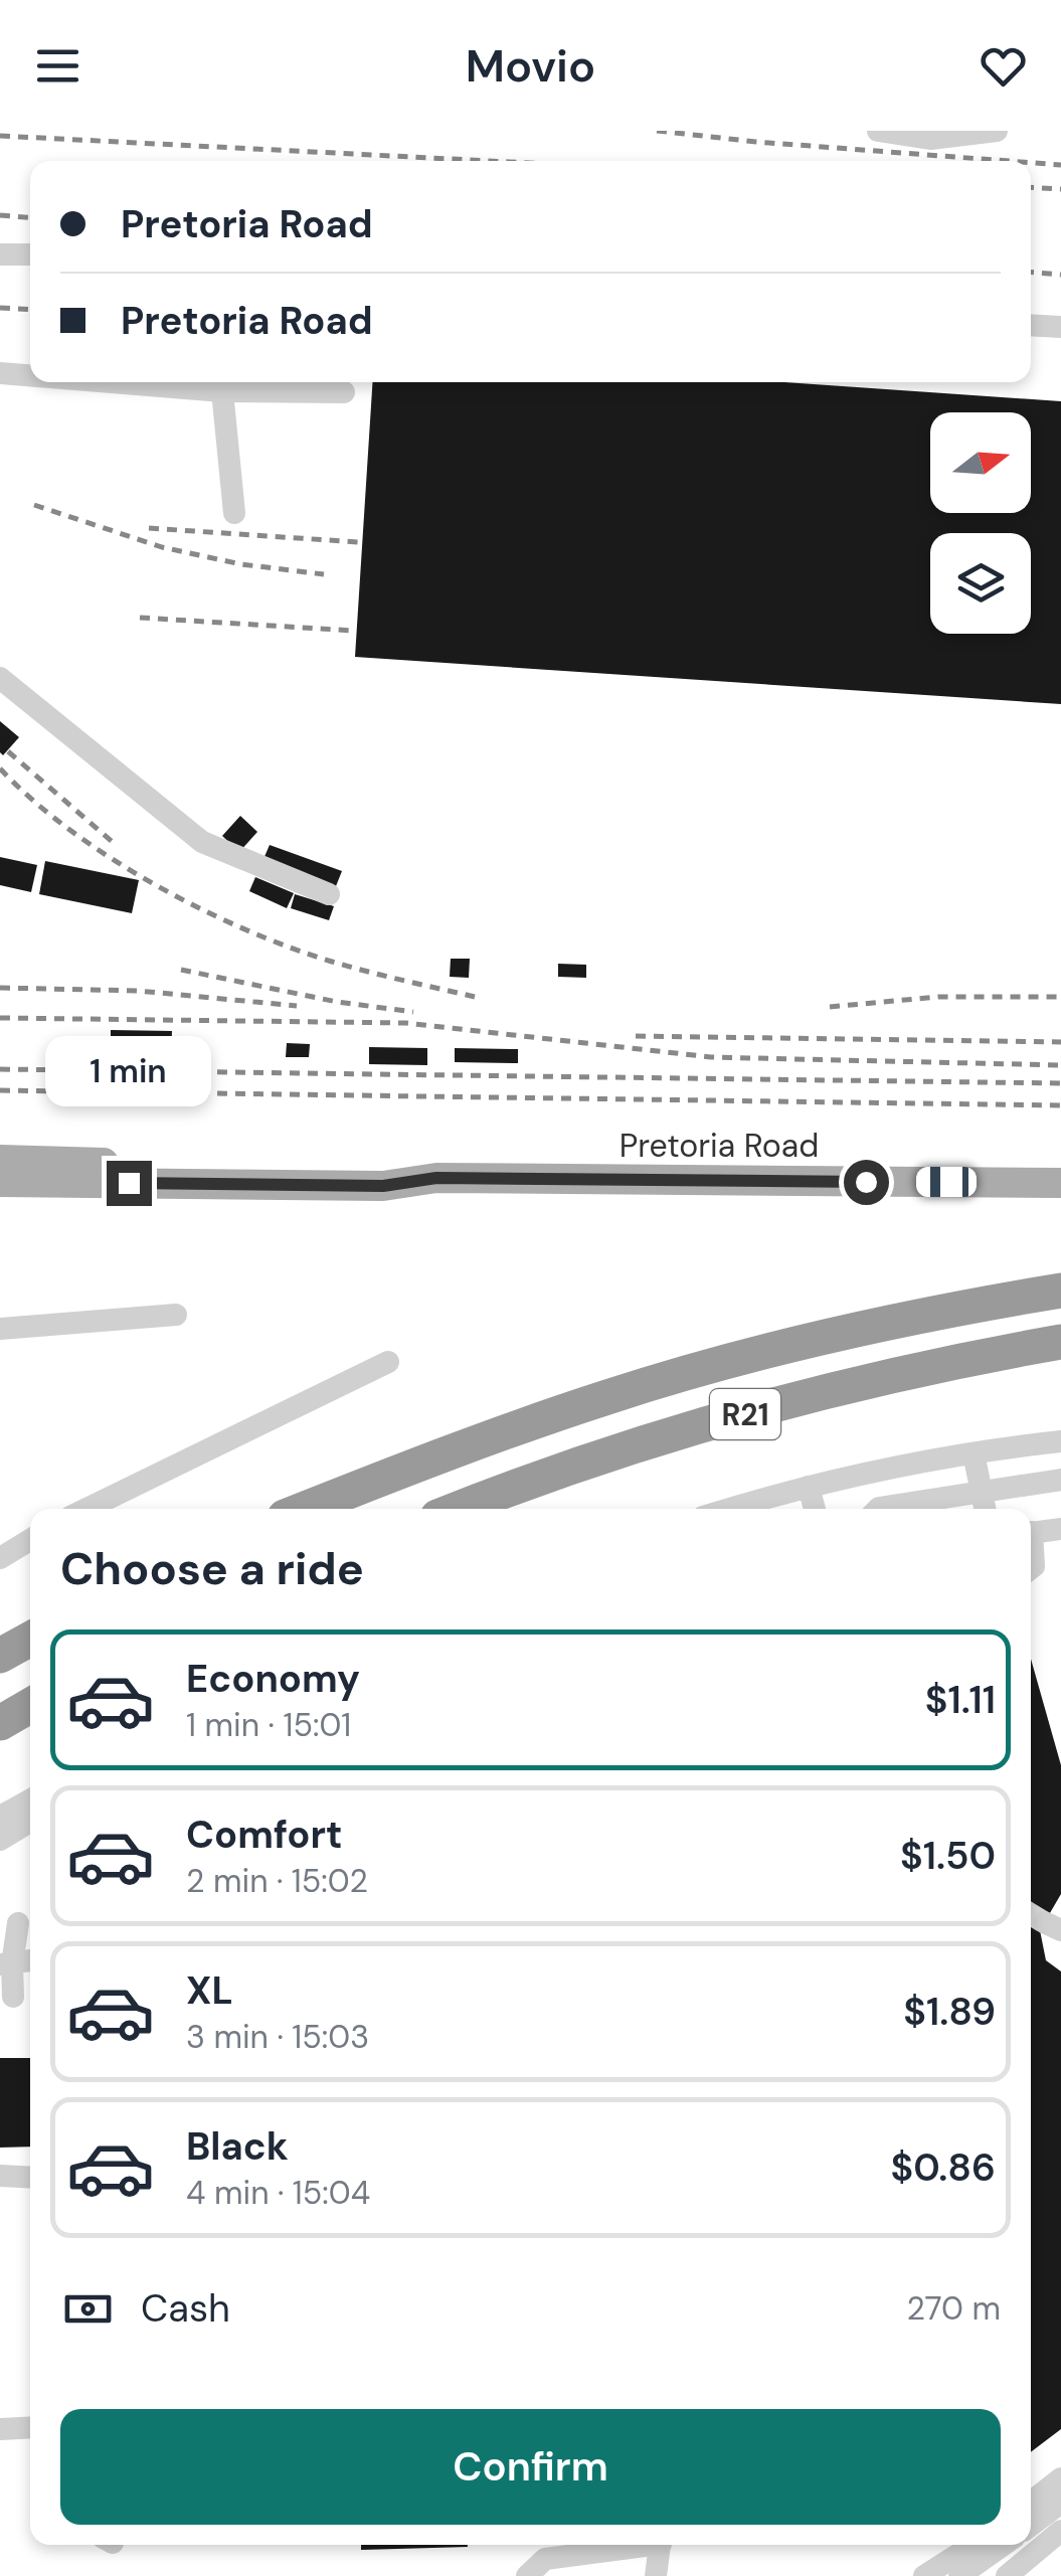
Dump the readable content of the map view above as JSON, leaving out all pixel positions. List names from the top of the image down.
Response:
{
  "streets": {
    "highway": ["R21"],
    "main road": ["Pretoria Road"]
  },
  "north": "right",
  "page": {
    "header": "Movio",
    "banner": ["Pretoria Road", "Pretoria Road"],
    "bubble": "1 min",
    "heading": "Choose a ride",
    "list": [
      {
        "name": "Economy",
        "note": "1 min · 15:01",
        "value": "$1.11"
      },
      {
        "name": "Comfort",
        "note": "2 min · 15:02",
        "value": "$1.50"
      },
      {
        "name": "XL",
        "note": "3 min · 15:03",
        "value": "$1.89"
      },
      {
        "name": "Black",
        "note": "4 min · 15:04",
        "value": "$0.86"
      }
    ],
    "pay": ["Cash", "270 m"],
    "buttons": "Confirm"
  }
}
